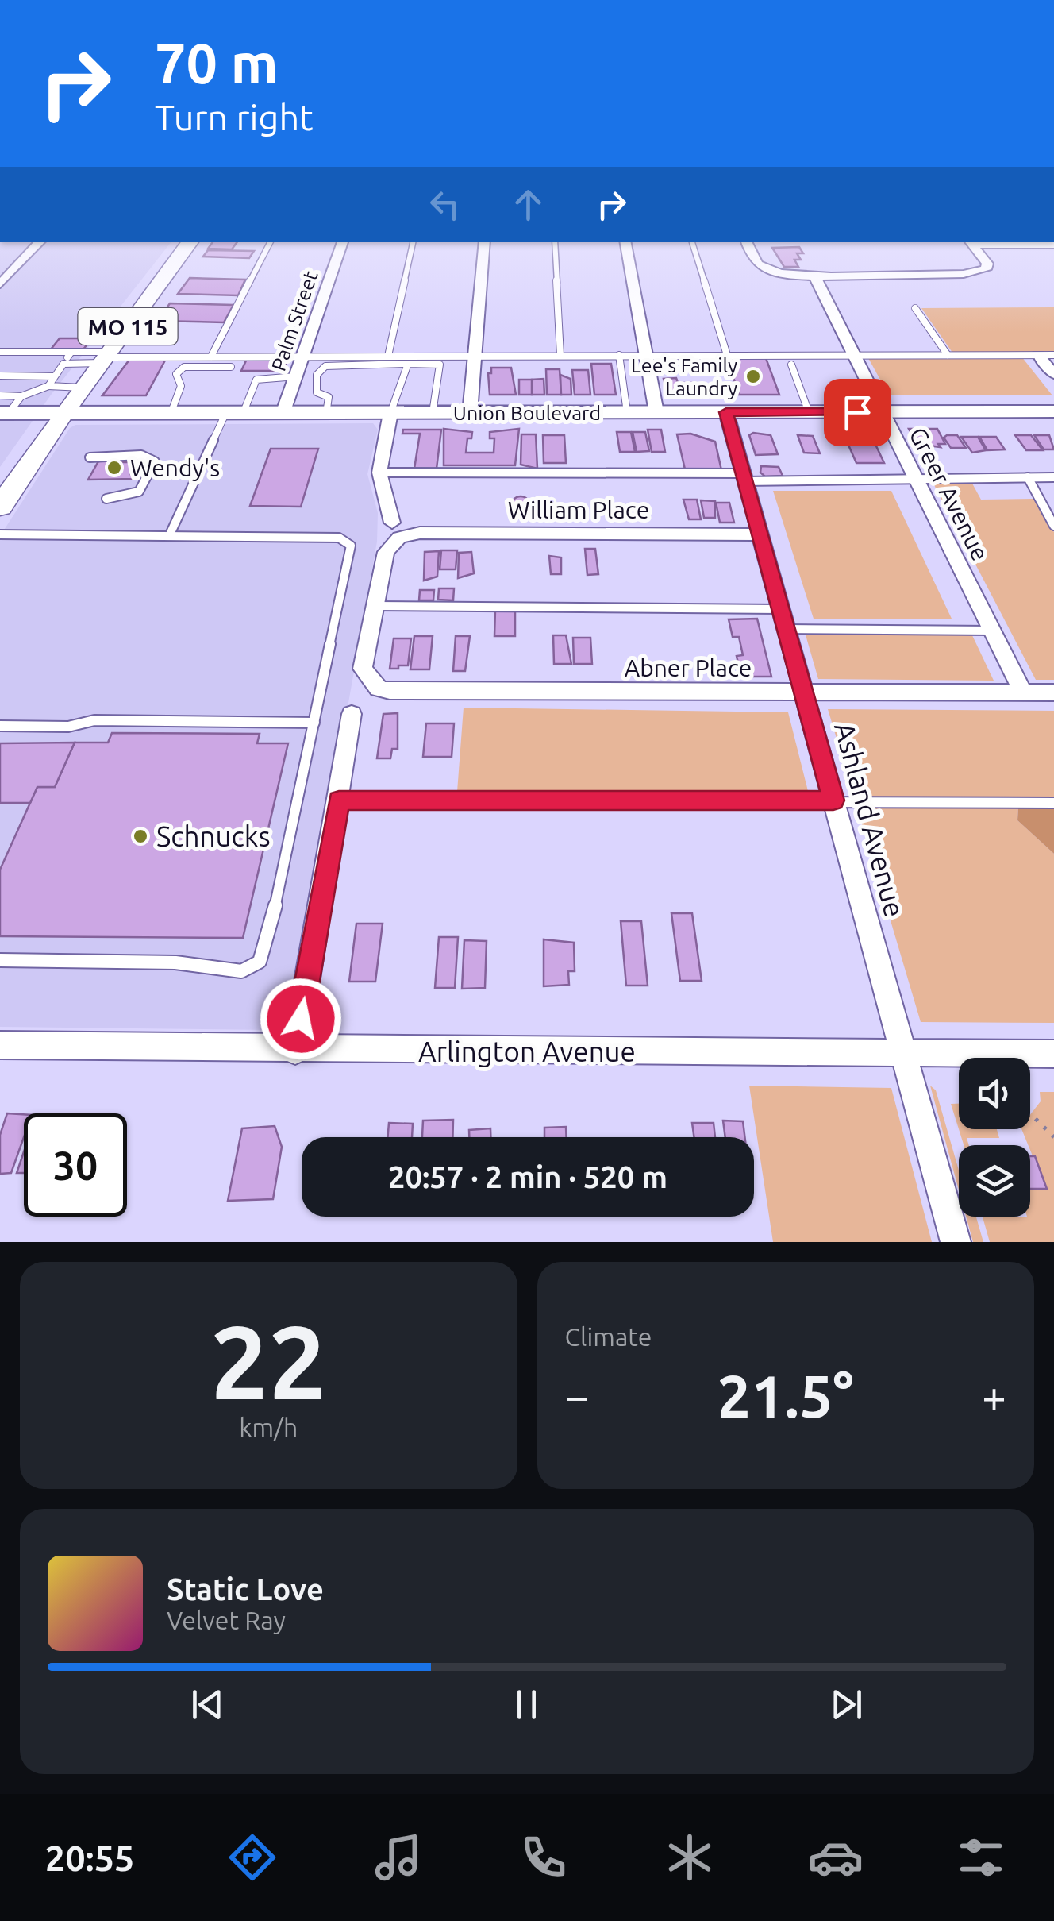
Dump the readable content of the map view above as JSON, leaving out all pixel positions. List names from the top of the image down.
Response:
{
  "streets": {
    "main road": ["MO 115", "Union Boulevard"],
    "street": [
      "Palm Street",
      "Greer Avenue",
      "William Place",
      "Abner Place",
      "Ashland Avenue",
      "Arlington Avenue"
    ]
  },
  "crossings": [
    ["Palm Street", "Union Boulevard"],
    ["MO 115", "Union Boulevard"],
    ["Union Boulevard", "Greer Avenue"],
    ["Union Boulevard", "Ashland Avenue"],
    ["Greer Avenue", "Abner Place"],
    ["William Place", "Ashland Avenue"],
    ["Abner Place", "Ashland Avenue"],
    ["Ashland Avenue", "Arlington Avenue"]
  ],
  "places": ["Lee's Family Laundry", "Wendy's", "Schnucks"],
  "page": {
    "turn": ["70 m", "Turn right"],
    "limit": "30",
    "trip": "20:57 · 2 min · 520 m",
    "tile": [
      ["22", "km/h"],
      "Climate"
    ],
    "heat": ["−", "21.5°", "+"],
    "song": ["Static Love", "Velvet Ray"],
    "tabs": "20:55"
  }
}
